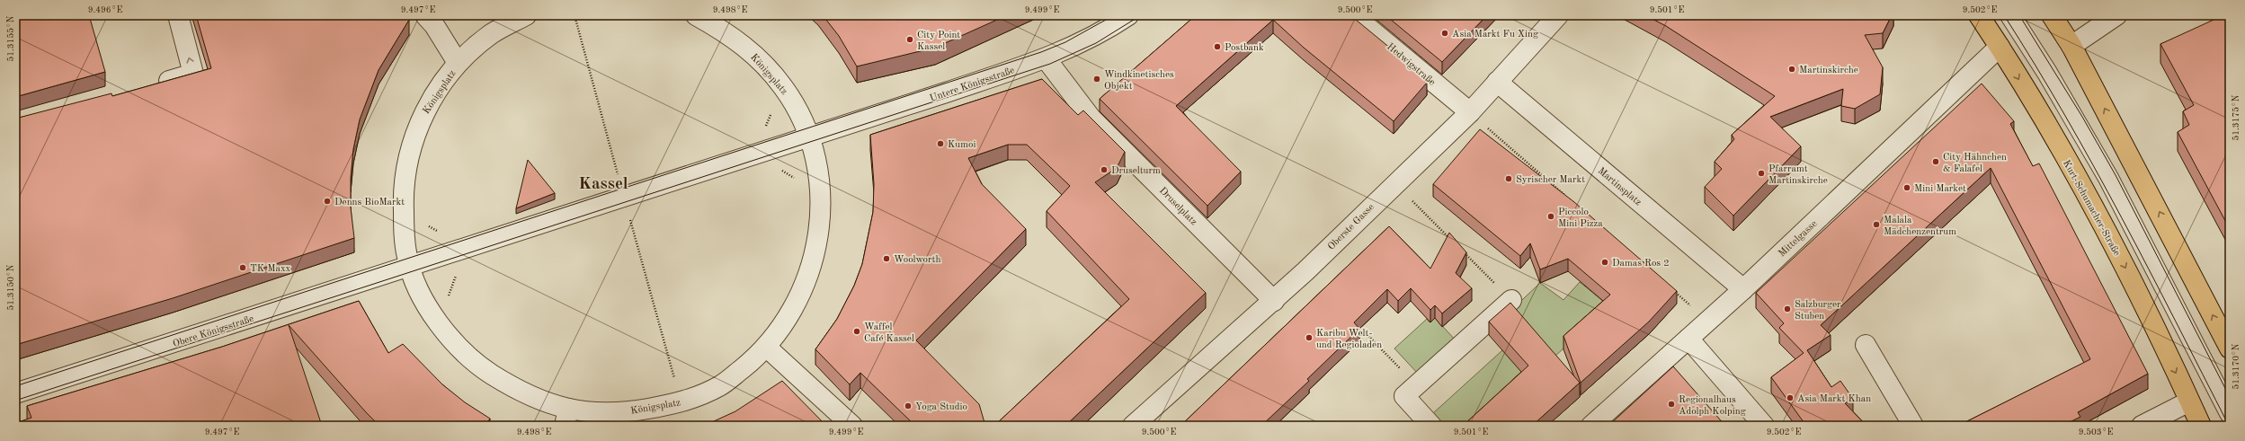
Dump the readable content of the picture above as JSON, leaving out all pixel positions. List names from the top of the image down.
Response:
{
  "streets": {
    "main road": ["Kurt-Schumacher-Straße"],
    "street": [
      "Hedwigstraße",
      "Königsplatz",
      "Untere Königsstraße",
      "Martinsplatz",
      "Druselplatz",
      "Oberste Gasse",
      "Mittelgasse",
      "Obere Königsstraße"
    ]
  },
  "crossings": [
    ["Hedwigstraße", "Oberste Gasse"],
    ["Königsplatz", "Untere Königsstraße"],
    ["Königsplatz", "Obere Königsstraße"],
    ["Untere Königsstraße", "Druselplatz"],
    ["Martinsplatz", "Oberste Gasse"],
    ["Martinsplatz", "Mittelgasse"],
    ["Druselplatz", "Oberste Gasse"],
    ["Kurt-Schumacher-Straße", "Mittelgasse"]
  ],
  "districts": ["Kassel"],
  "places": [
    "Asia Markt Fu Xing",
    "City Point Kassel",
    "Postbank",
    "Martinskirche",
    "Windkinetisches Objekt",
    "Kumoi",
    "City Hähnchen & Falafel",
    "Druselturm",
    "Pfarramt Martinskirche",
    "Syrischer Markt",
    "Mini Market",
    "Denns BioMarkt",
    "Piccolo Mini Pizza",
    "Malala Mädchenzentrum",
    "Woolworth",
    "Damas Ros 2",
    "TK Maxx",
    "Salzburger Stuben",
    "Waffel Café Kassel",
    "Karibu Welt- und Regioladen",
    "Asia Markt Khan",
    "Regionalhaus Adolph Kolping",
    "Yoga Studio"
  ],
  "coordinates": [
    "9.496°E",
    "9.497°E",
    "9.498°E",
    "9.499°E",
    "9.500°E",
    "9.501°E",
    "9.502°E",
    "51.3155°N",
    "51.3175°N",
    "51.3150°N",
    "51.3170°N",
    "9.503°E"
  ]
}
